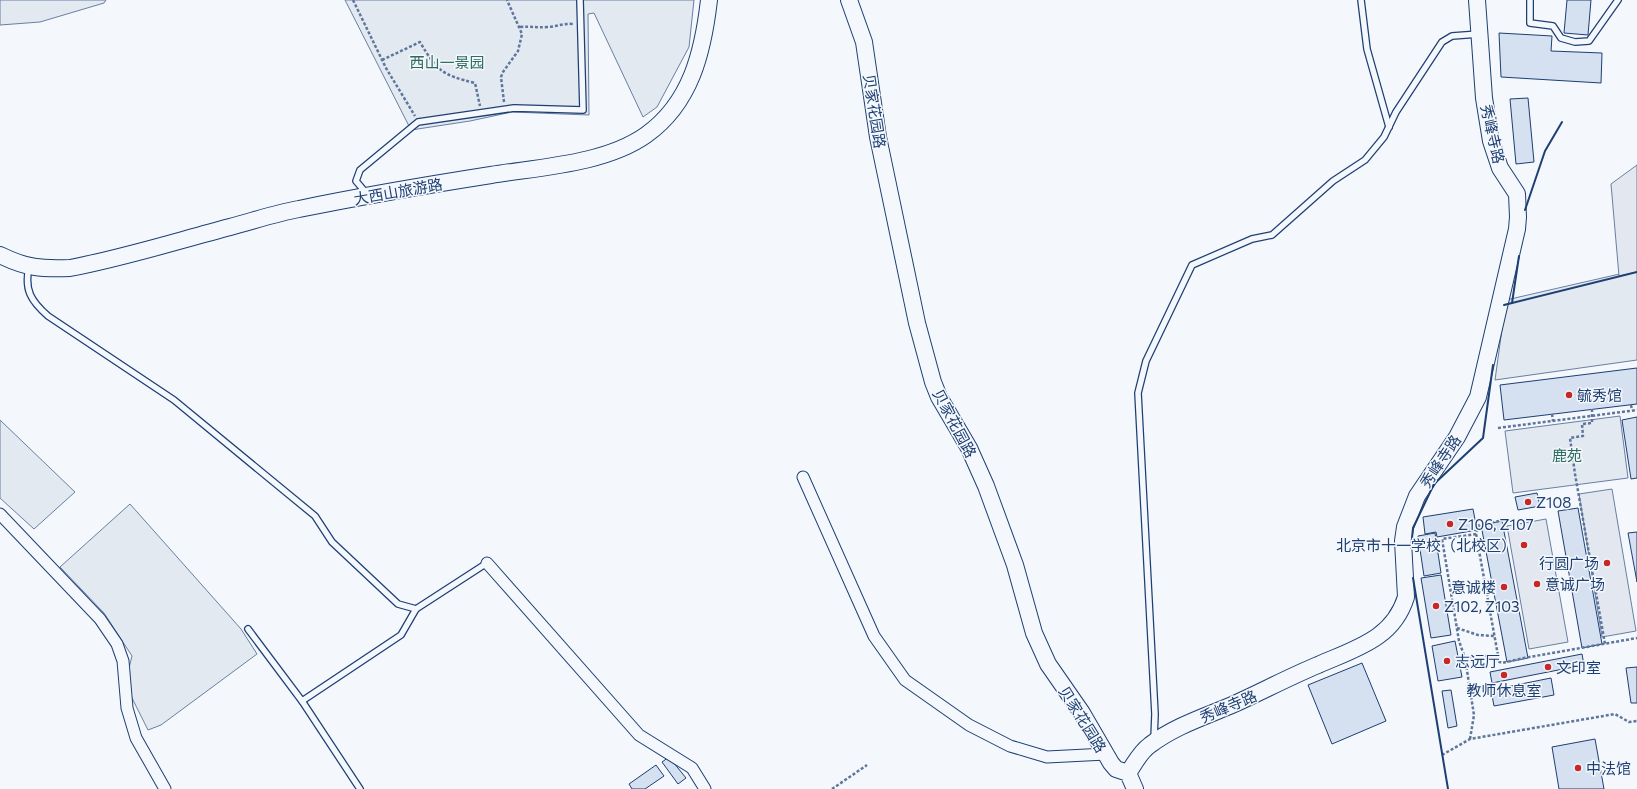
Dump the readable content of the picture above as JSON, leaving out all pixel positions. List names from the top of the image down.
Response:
{
  "streets": {
    "street": ["贝家花园路", "秀峰寺路", "大西山旅游路"]
  },
  "crossings": [
    ["贝家花园路", "秀峰寺路"]
  ],
  "parks": ["西山一景园", "鹿苑"],
  "places": [
    "毓秀馆",
    "Z108",
    "Z106, Z107",
    "北京市十一学校（北校区）",
    "行圆广场",
    "意诚广场",
    "意诚楼",
    "Z102, Z103",
    "志远厅",
    "文印室",
    "教师休息室",
    "中法馆"
  ]
}
